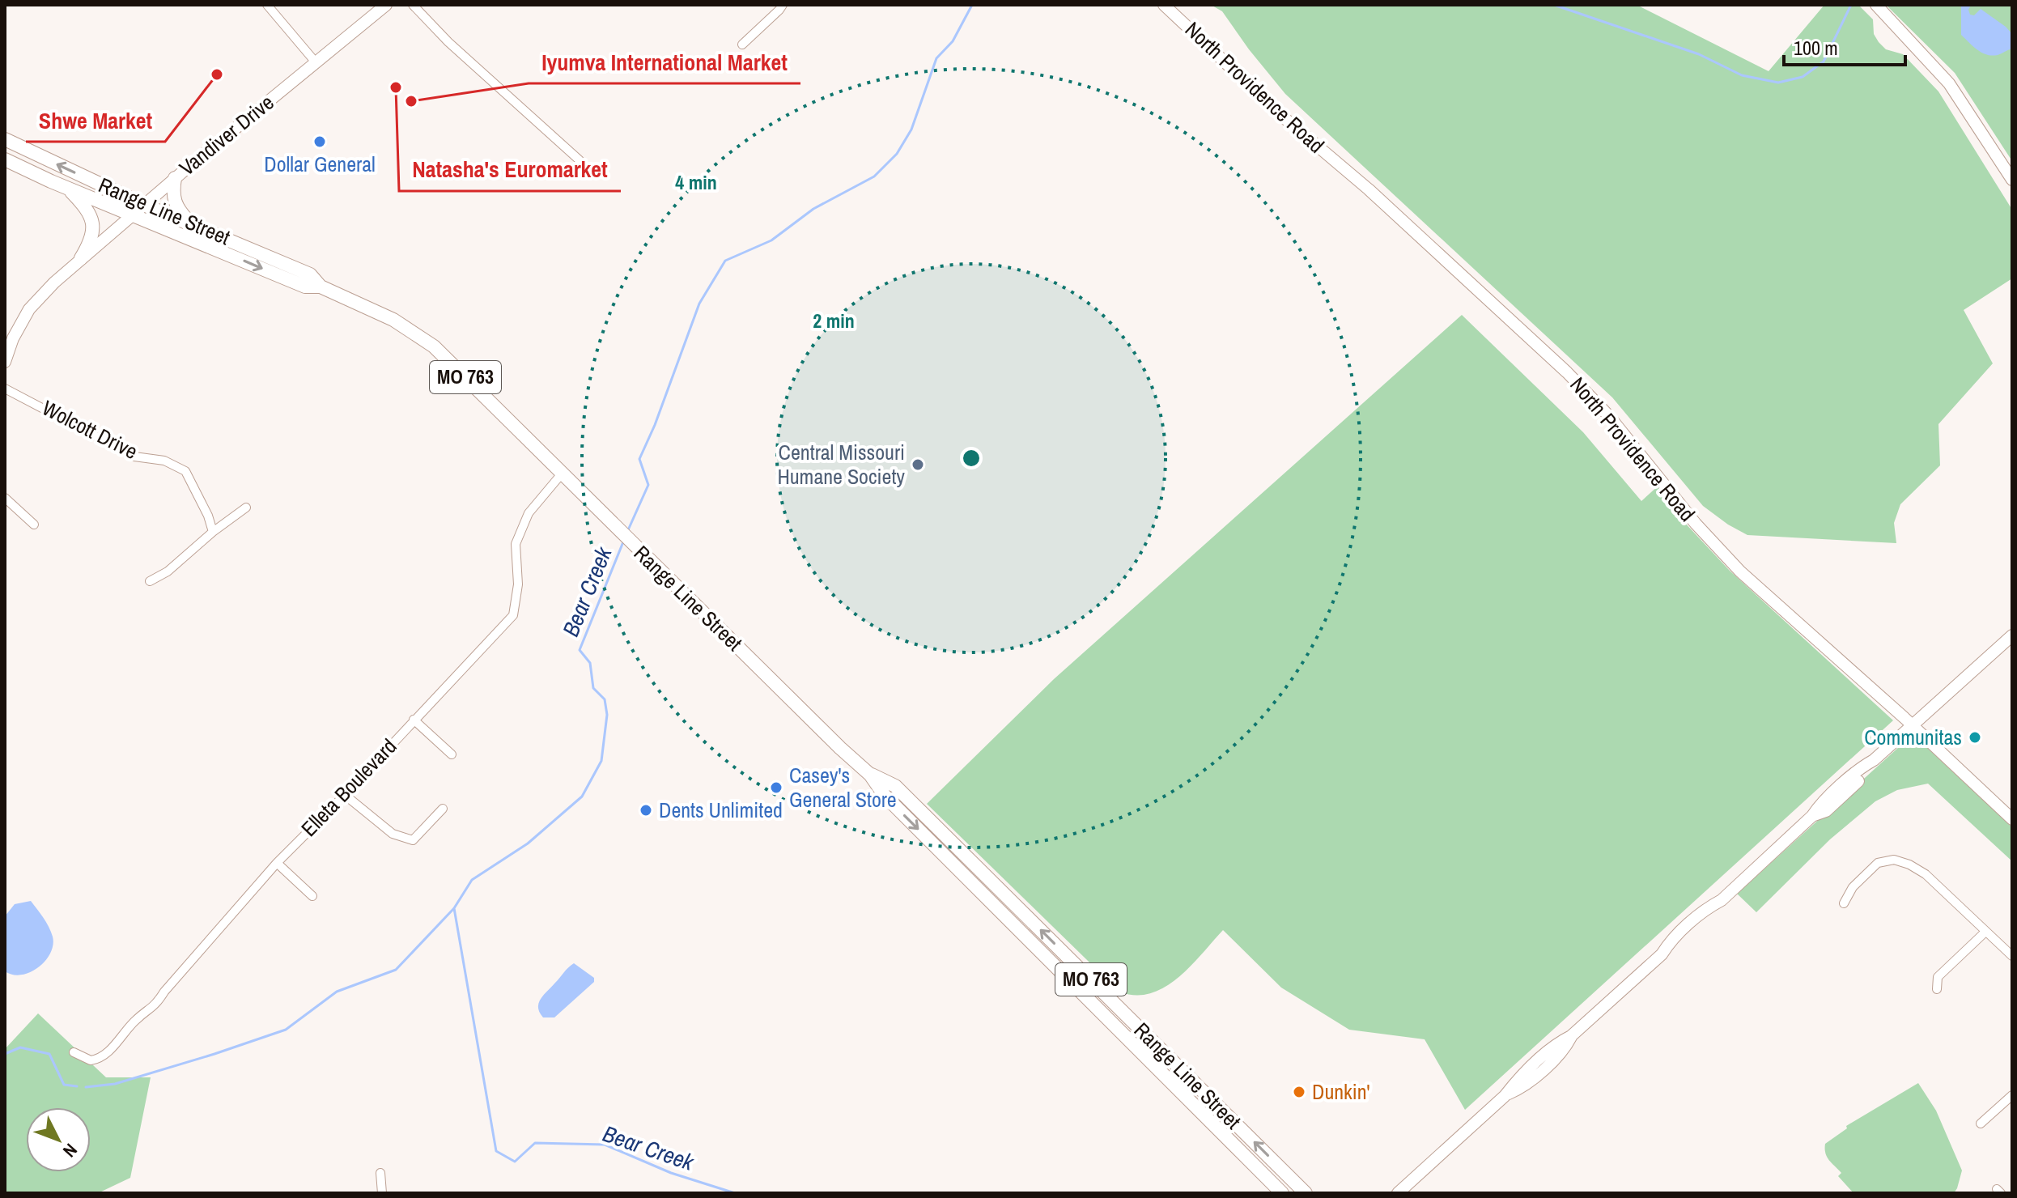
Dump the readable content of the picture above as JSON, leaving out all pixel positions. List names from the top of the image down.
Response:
{
  "streets": {
    "main road": ["Range Line Street", "MO 763"],
    "street": [
      "North Providence Road",
      "Vandiver Drive",
      "Wolcott Drive",
      "Elleta Boulevard"
    ]
  },
  "crossings": [
    ["Vandiver Drive", "Range Line Street"],
    ["Range Line Street", "Elleta Boulevard"]
  ],
  "water": ["Bear Creek"],
  "places": [
    "Shwe Market",
    "Natasha's Euromarket",
    "Iyumva International Market",
    "Dollar General",
    "Central Missouri Humane Society",
    "Communitas",
    "Casey's General Store",
    "Dents Unlimited",
    "Dunkin'"
  ],
  "scale_bar": "100 m",
  "north": "bottom right",
  "rings": ["4 min", "2 min"]
}
